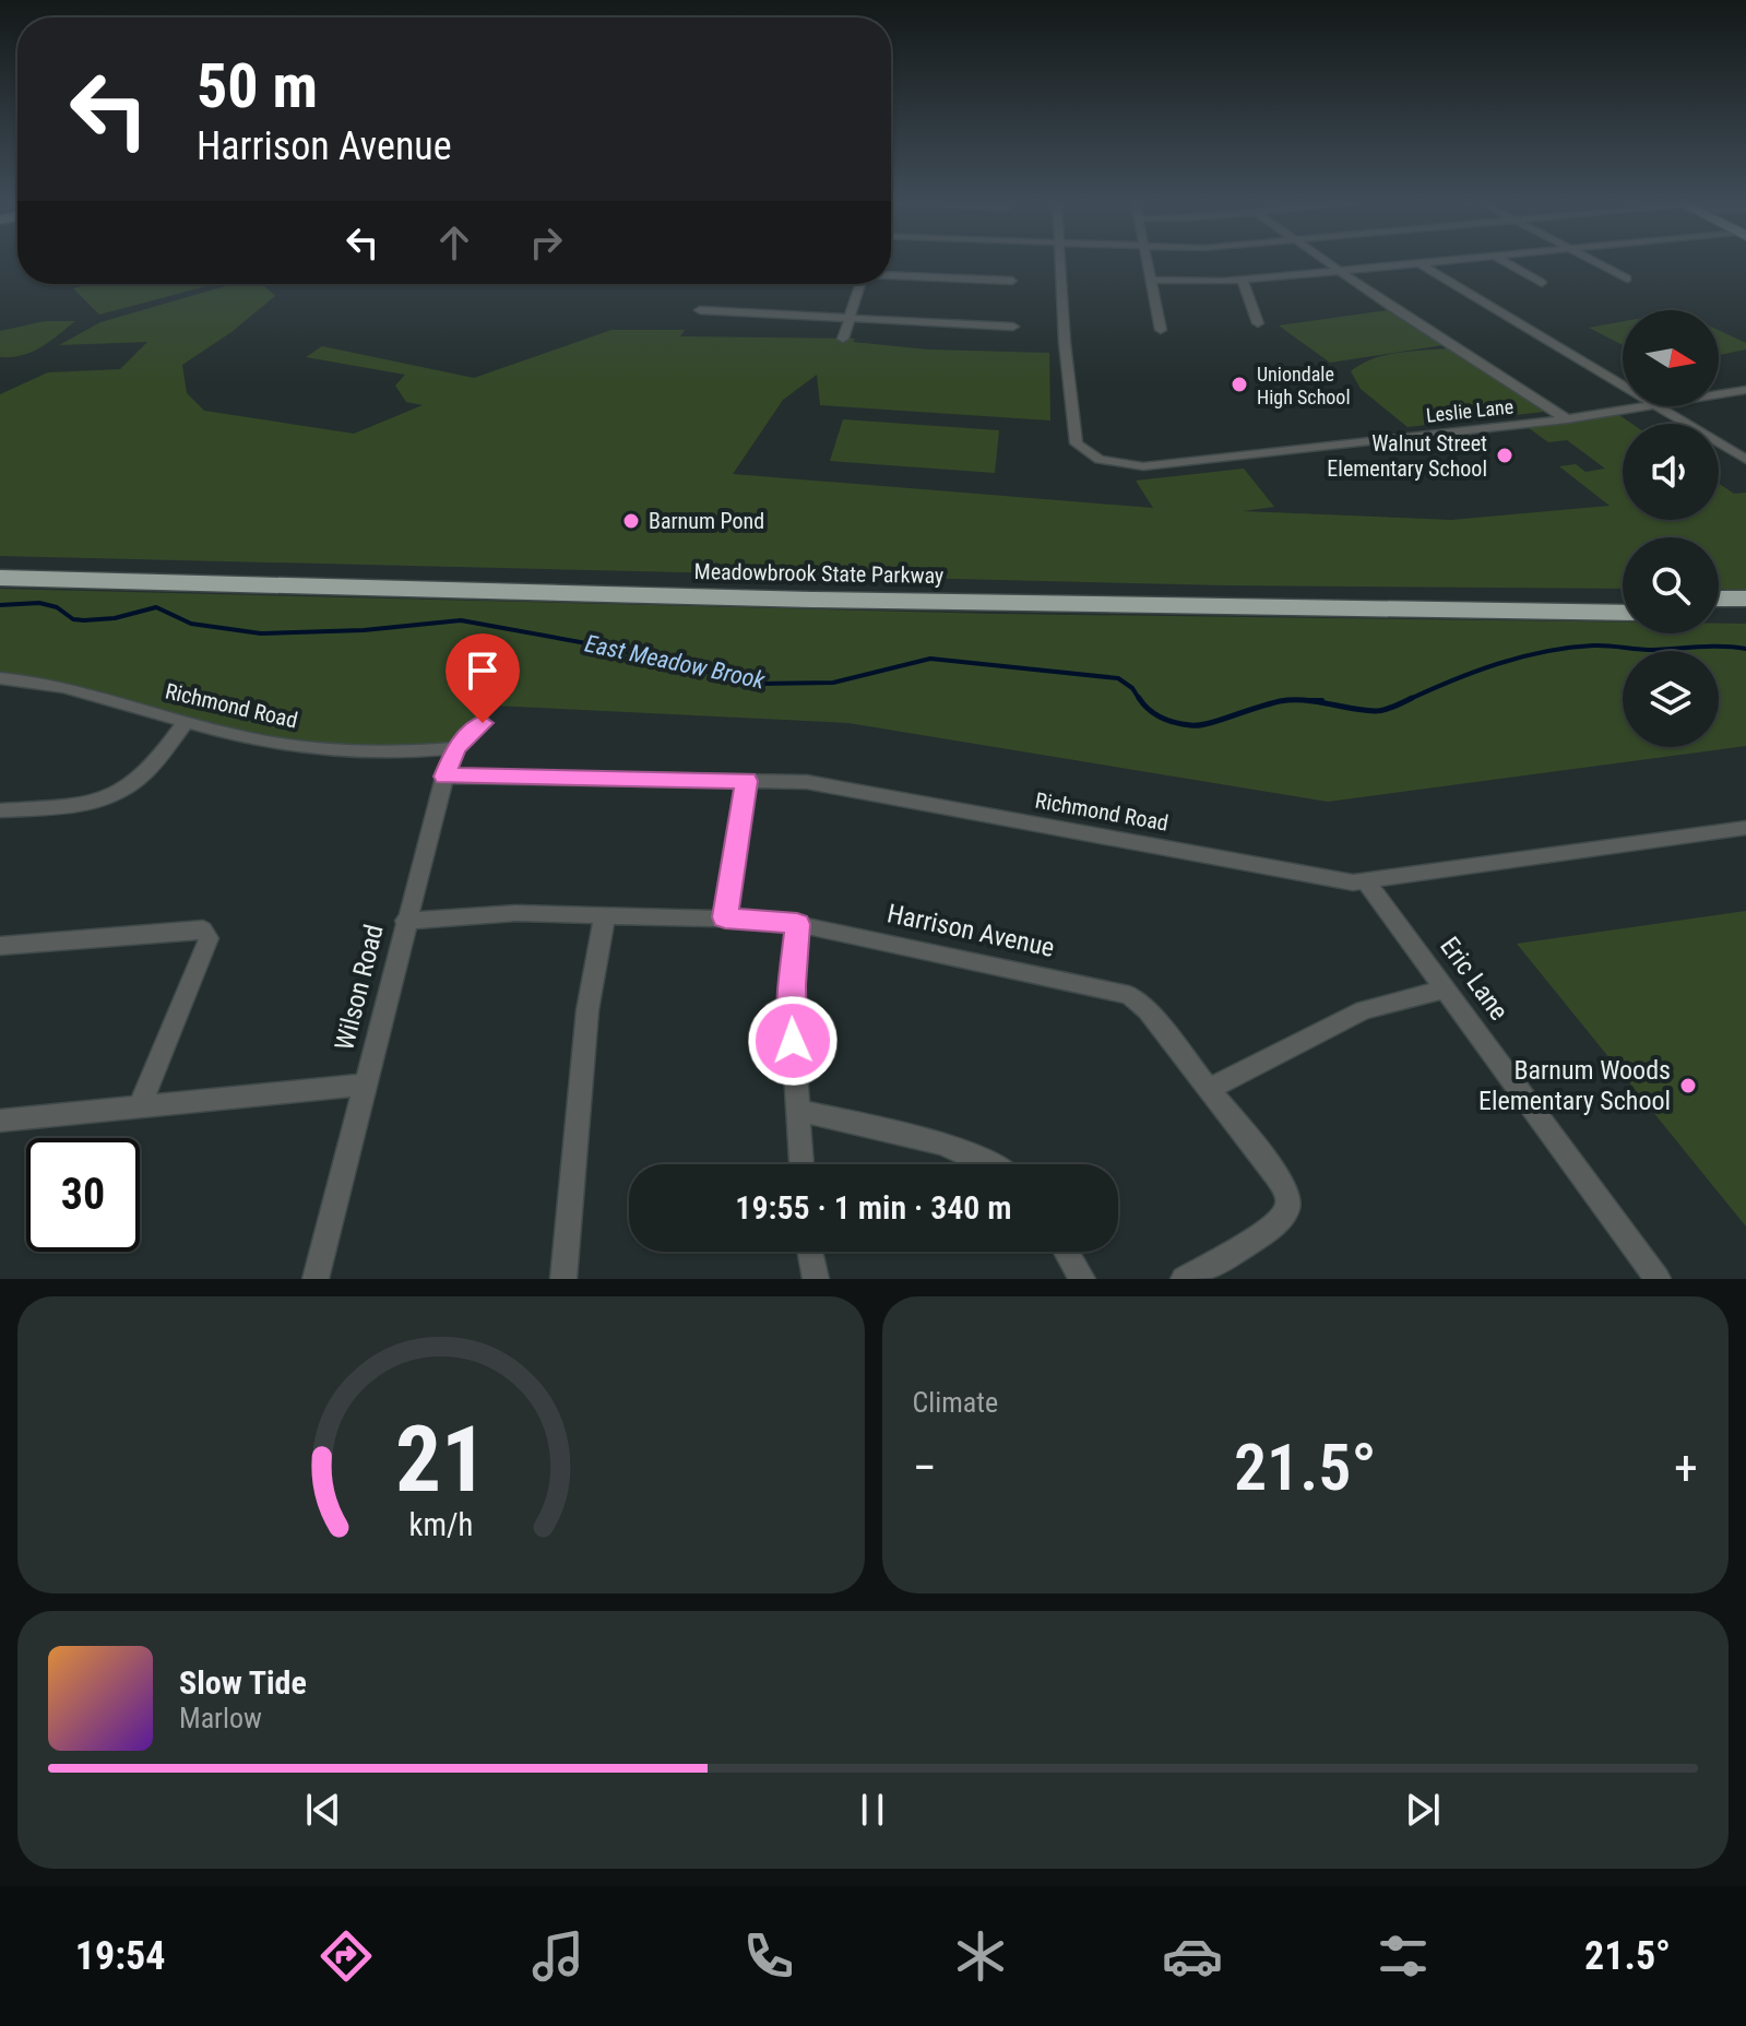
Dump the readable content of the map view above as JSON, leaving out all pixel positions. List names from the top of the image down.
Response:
{
  "streets": {
    "highway": ["Meadowbrook State Parkway"],
    "street": [
      "Leslie Lane",
      "Richmond Road",
      "Harrison Avenue",
      "Eric Lane",
      "Wilson Road"
    ]
  },
  "crossings": [
    ["Richmond Road", "Eric Lane"],
    ["Richmond Road", "Wilson Road"],
    ["Harrison Avenue", "Wilson Road"]
  ],
  "water": ["East Meadow Brook"],
  "places": [
    "Uniondale High School",
    "Walnut Street Elementary School",
    "Barnum Pond",
    "Barnum Woods Elementary School"
  ],
  "north": "right",
  "page": {
    "turn": ["50 m", "Harrison Avenue"],
    "limit": "30",
    "trip": "19:55 · 1 min · 340 m",
    "tile": "Climate",
    "heat": ["−", "21.5°", "+"],
    "song": ["Slow Tide", "Marlow"],
    "tabs": ["19:54", "21.5°"],
    "gauge": ["21", "km/h"]
  }
}
